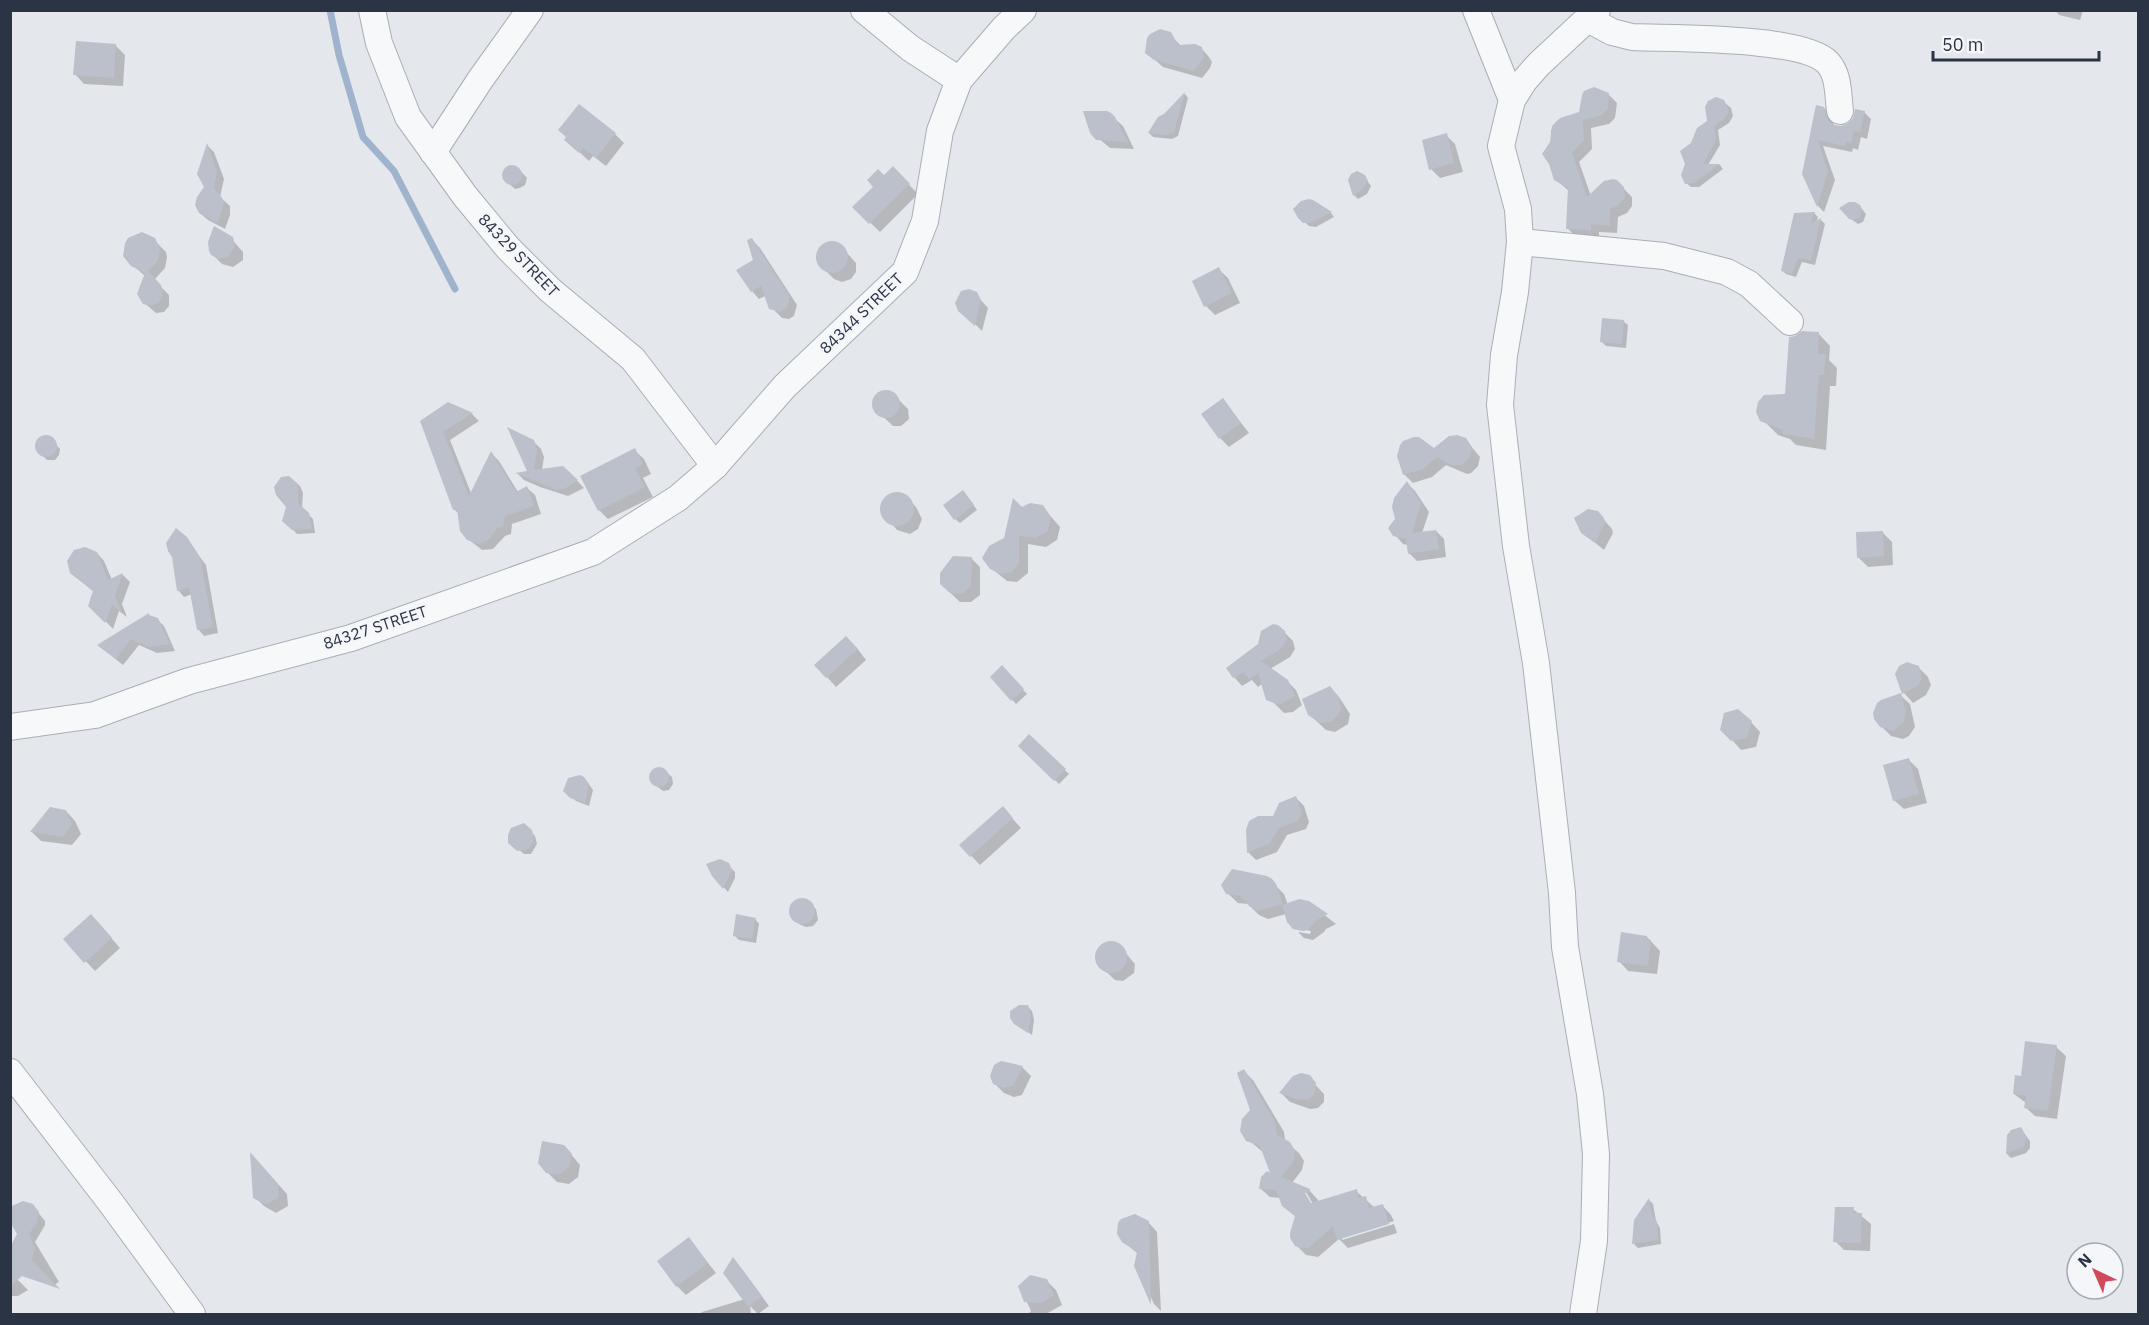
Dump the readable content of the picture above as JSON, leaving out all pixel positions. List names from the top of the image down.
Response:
{
  "streets": {
    "street": ["84329 STREET", "84344 STREET", "84327 STREET"]
  },
  "crossings": [
    ["84329 STREET", "84344 STREET"],
    ["84329 STREET", "84327 STREET"],
    ["84344 STREET", "84327 STREET"]
  ],
  "scale_bar": "50 m",
  "north": "top left"
}
